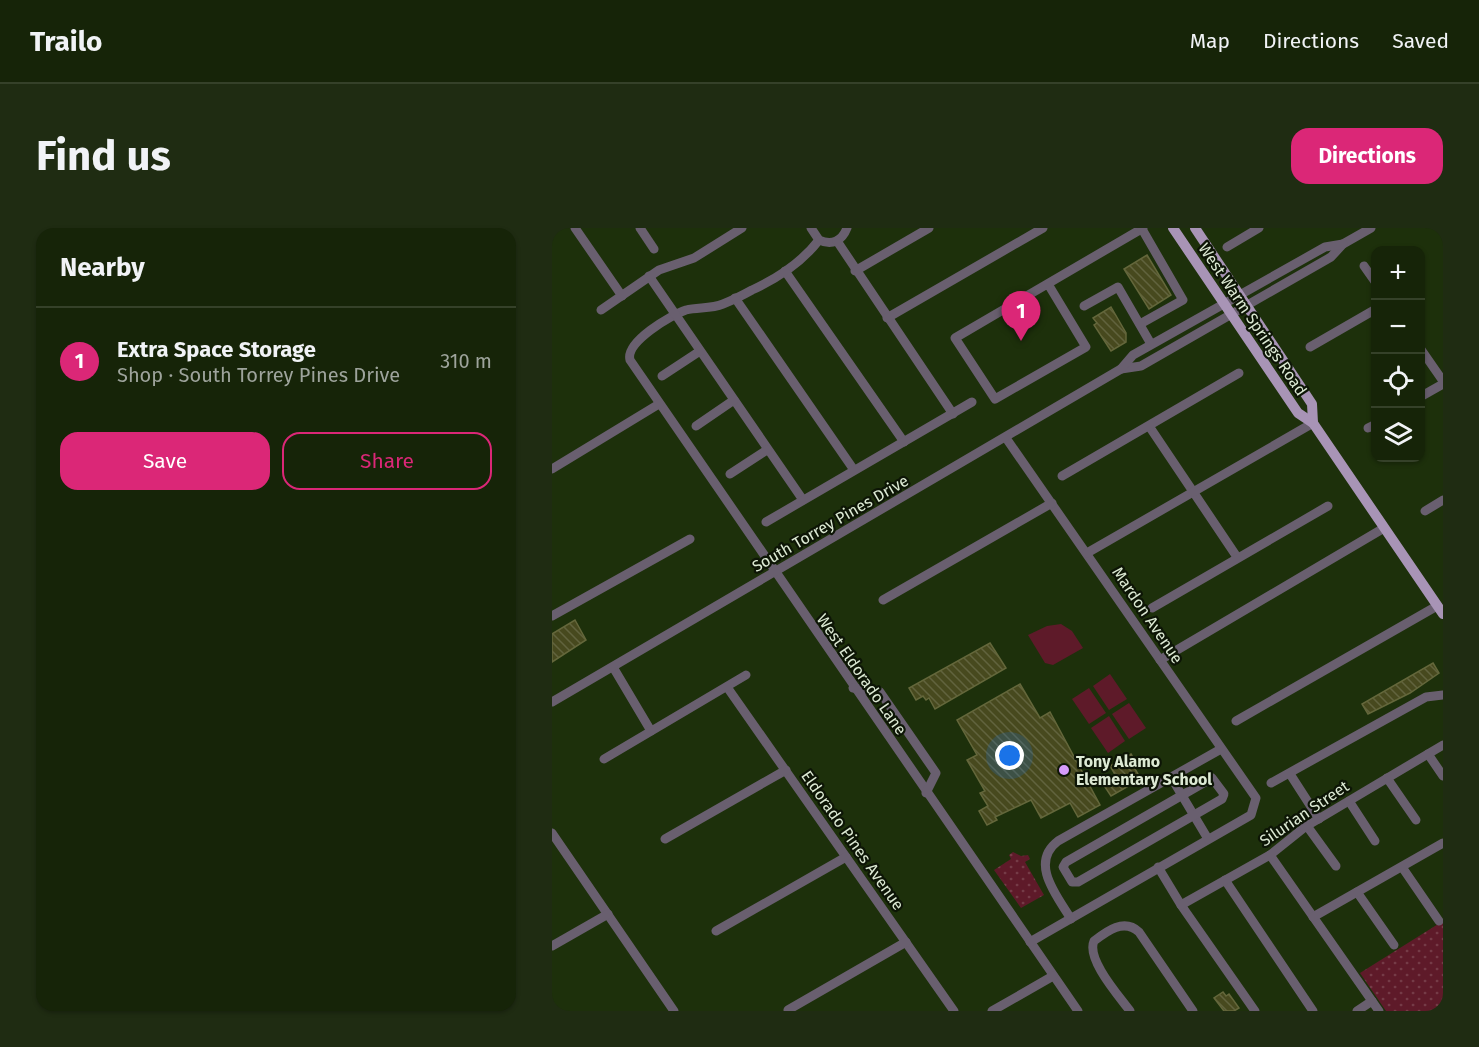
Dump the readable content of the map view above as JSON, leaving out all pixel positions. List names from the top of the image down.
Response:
{
  "streets": {
    "main road": ["West Warm Springs Road"],
    "street": [
      "South Torrey Pines Drive",
      "Mardon Avenue",
      "West Eldorado Lane",
      "Silurian Street",
      "Eldorado Pines Avenue"
    ]
  },
  "crossings": [
    ["West Warm Springs Road", "South Torrey Pines Drive"],
    ["South Torrey Pines Drive", "Mardon Avenue"],
    ["South Torrey Pines Drive", "West Eldorado Lane"]
  ],
  "places": ["Tony Alamo Elementary School"],
  "page": {
    "header": "Trailo",
    "nav": ["Map", "Directions", "Saved"],
    "buttons": [
      "Directions",
      ["Save", "Share"]
    ],
    "title": "Find us",
    "heading": "Nearby",
    "map_buttons": ["+", "−"],
    "pins": "1",
    "list": [
      {
        "mark": "1",
        "name": "Extra Space Storage",
        "note": "Shop · South Torrey Pines Drive",
        "value": "310 m"
      }
    ]
  }
}
